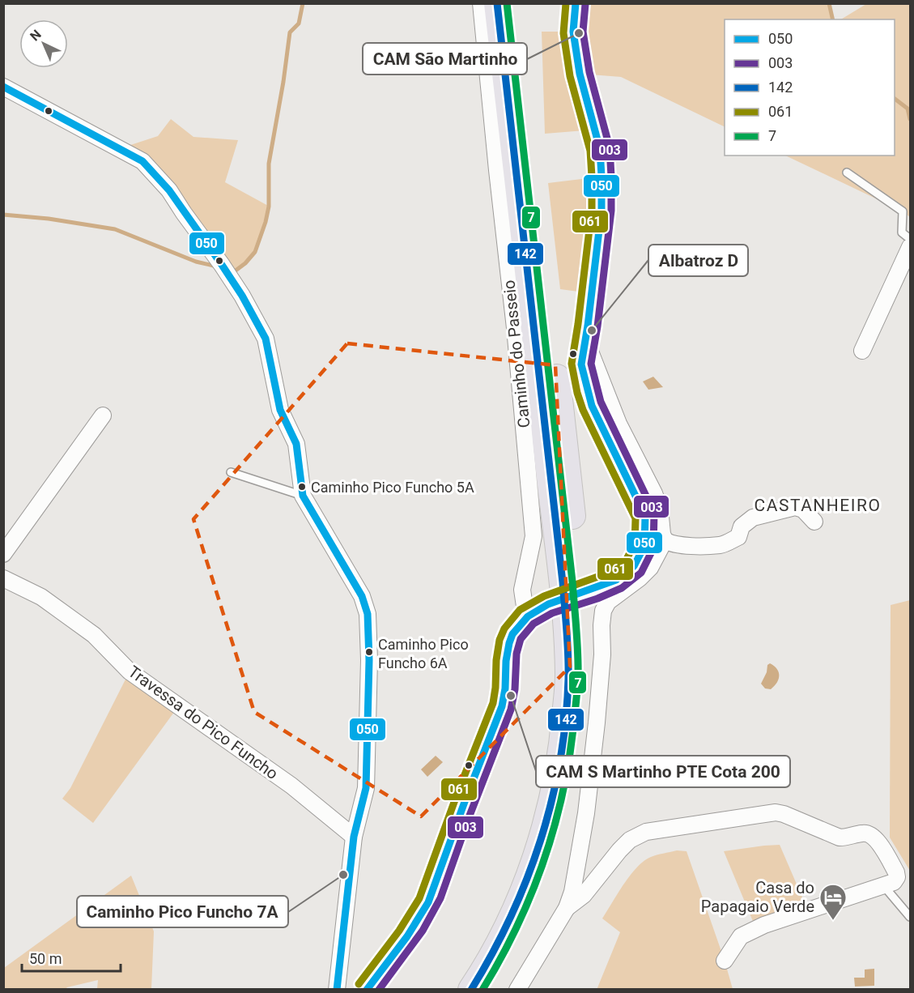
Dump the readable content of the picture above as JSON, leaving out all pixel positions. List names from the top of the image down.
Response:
{
  "streets": {
    "street": ["Caminho do Passeio", "Travessa do Pico Funcho"]
  },
  "districts": ["CASTANHEIRO"],
  "places": {
    "other": [
      "CAM São Martinho",
      "Albatroz D",
      "Caminho Pico Funcho 5A",
      "Caminho Pico Funcho 6A",
      "CAM S Martinho PTE Cota 200",
      "Caminho Pico Funcho 7A"
    ],
    "hotel": ["Casa do Papagaio Verde"]
  },
  "lines": [
    "transit line 050",
    "transit line 142",
    "transit line 061",
    "transit line 7",
    "transit line 003"
  ],
  "legend": [
    "050",
    "003",
    "142",
    "061",
    "7"
  ],
  "scale_bar": "50 m",
  "north": "top left"
}
